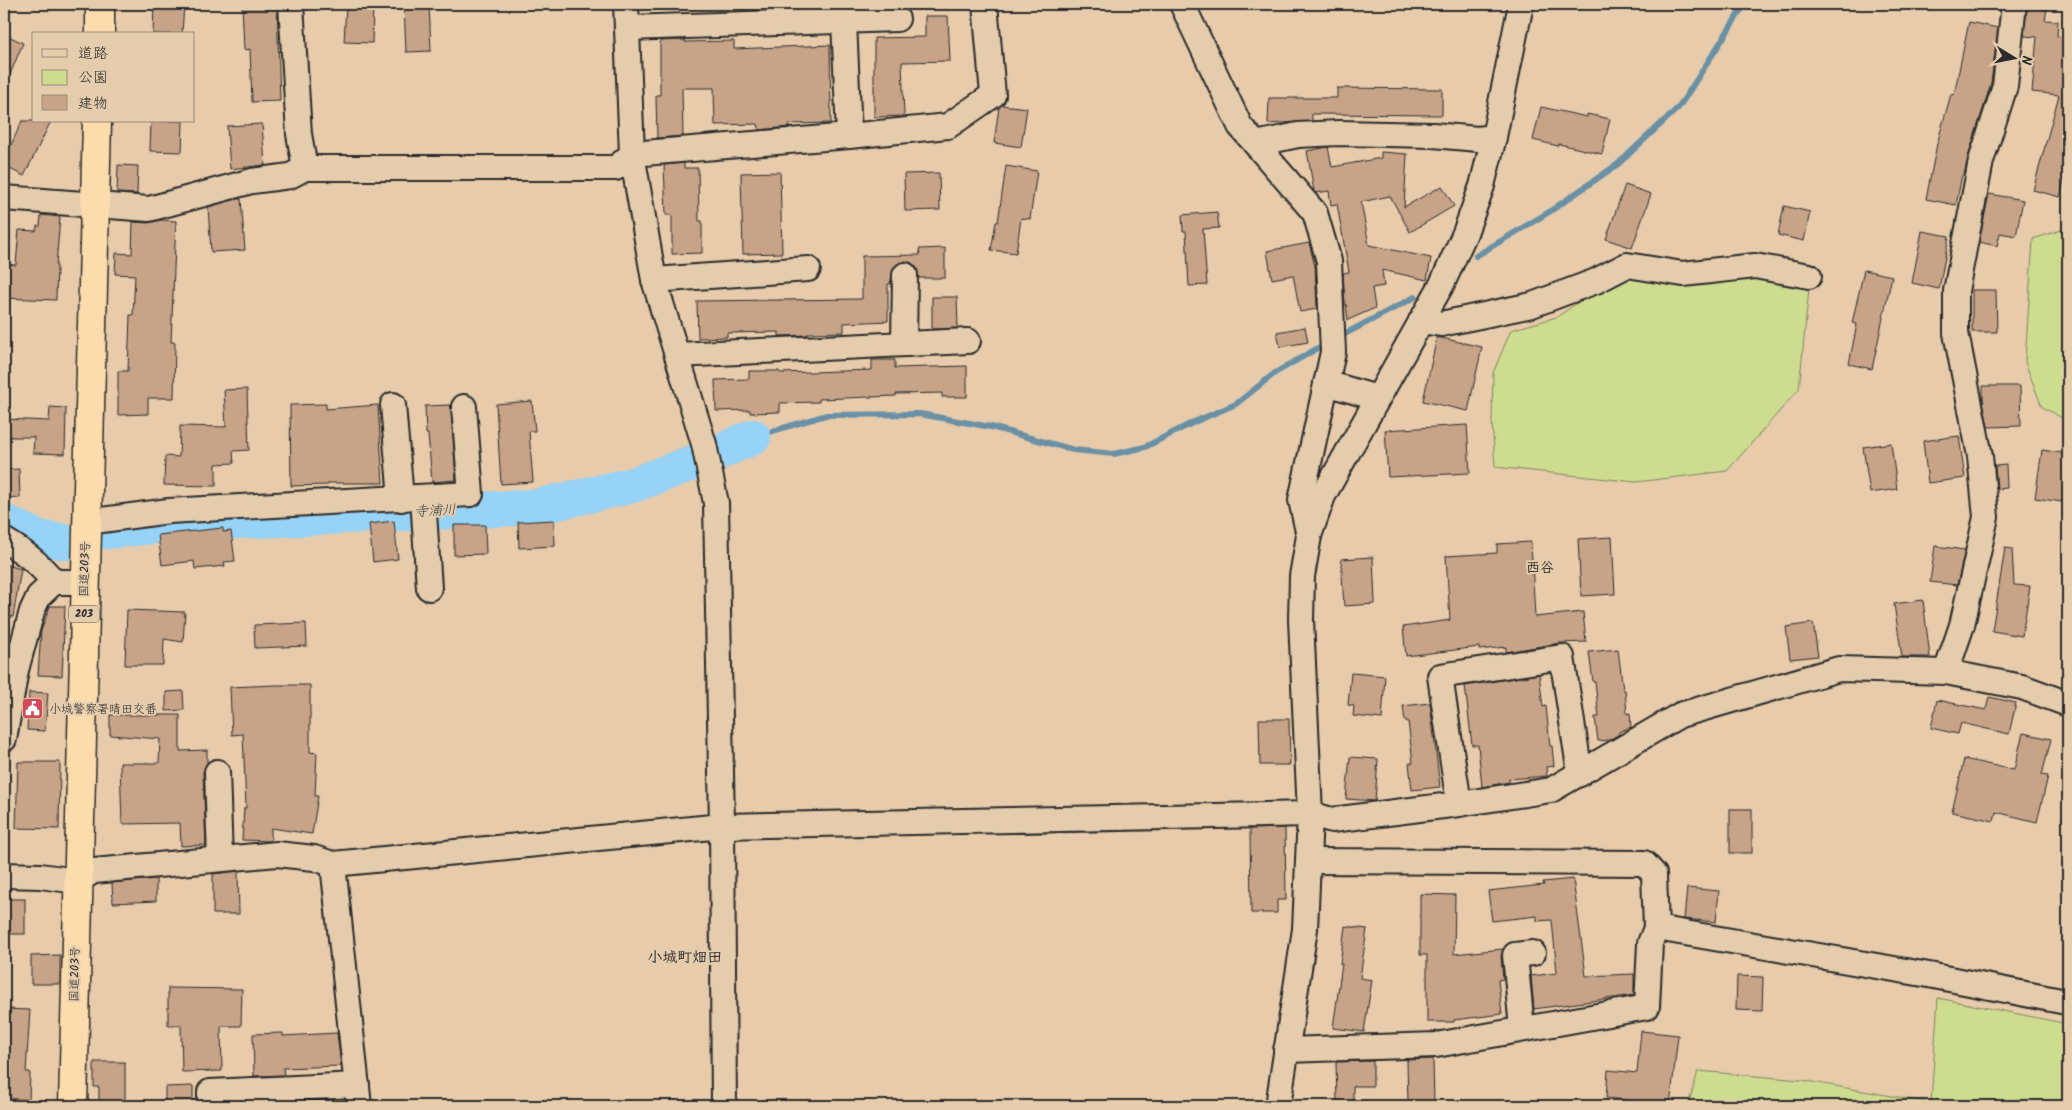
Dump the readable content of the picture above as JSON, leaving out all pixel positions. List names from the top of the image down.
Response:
{
  "streets": {
    "highway": ["国道203号", "203"]
  },
  "districts": ["西谷", "小城町畑田"],
  "water": ["寺浦川"],
  "places": {
    "public building": ["小城警察署晴田交番"]
  },
  "legend": ["道路", "公園", "建物"],
  "north": "right"
}
